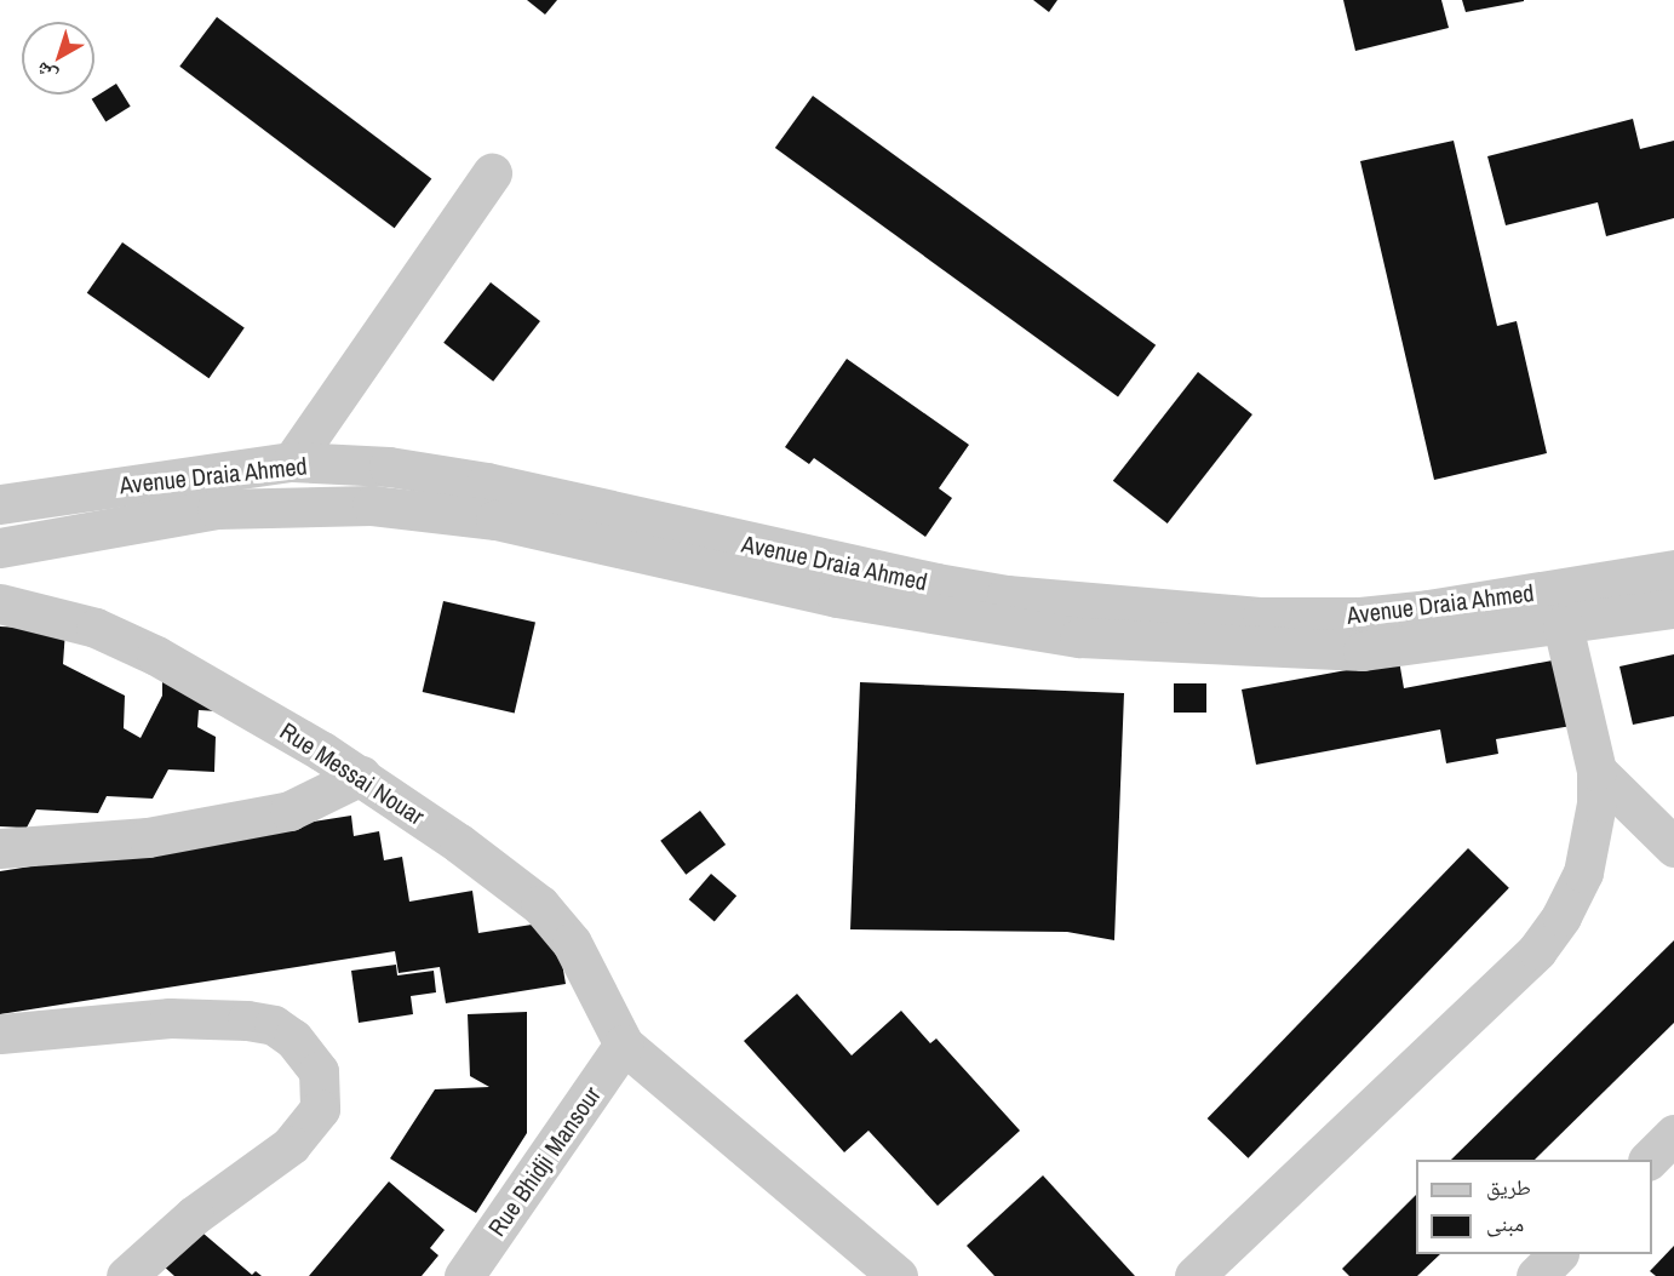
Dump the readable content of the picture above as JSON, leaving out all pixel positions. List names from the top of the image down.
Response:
{
  "streets": {
    "street": ["Avenue Draia Ahmed", "Rue Messai Nouar", "Rue Bhidji Mansour"]
  },
  "crossings": [
    ["Rue Messai Nouar", "Rue Bhidji Mansour"]
  ],
  "legend": ["طريق", "مبنى"],
  "north": "bottom left"
}
